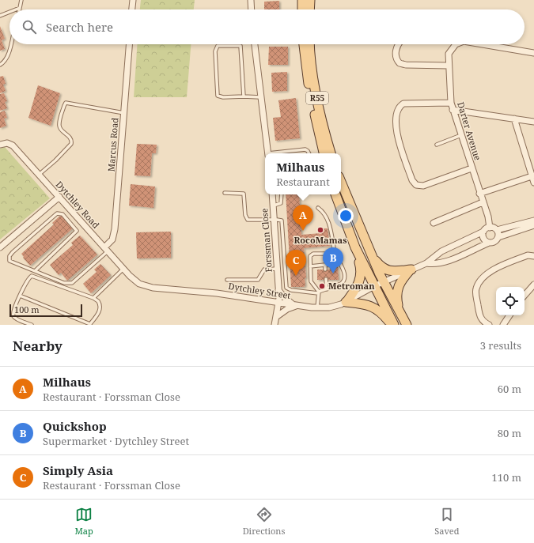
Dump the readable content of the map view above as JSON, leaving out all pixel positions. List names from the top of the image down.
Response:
{
  "streets": {
    "main road": ["R55"],
    "street": [
      "Darter Avenue",
      "Marcus Road",
      "Dytchley Road",
      "Forssman Close",
      "Dytchley Street"
    ]
  },
  "crossings": [
    ["Marcus Road", "Dytchley Road"],
    ["Dytchley Road", "Dytchley Street"],
    ["Forssman Close", "Dytchley Street"]
  ],
  "places": ["RocoMamas", "Metroman"],
  "scale_bar": "100 m",
  "page": {
    "search": "Search here",
    "popup": ["Milhaus", "Restaurant"],
    "pins": ["A", "B", "C"],
    "scale": "100 m",
    "heading": ["Nearby", "3 results"],
    "list": [
      {
        "mark": "A",
        "name": "Milhaus",
        "note": "Restaurant · Forssman Close",
        "value": "60 m"
      },
      {
        "mark": "B",
        "name": "Quickshop",
        "note": "Supermarket · Dytchley Street",
        "value": "80 m"
      },
      {
        "mark": "C",
        "name": "Simply Asia",
        "note": "Restaurant · Forssman Close",
        "value": "110 m"
      }
    ],
    "nav": ["Map", "Directions", "Saved"]
  }
}
